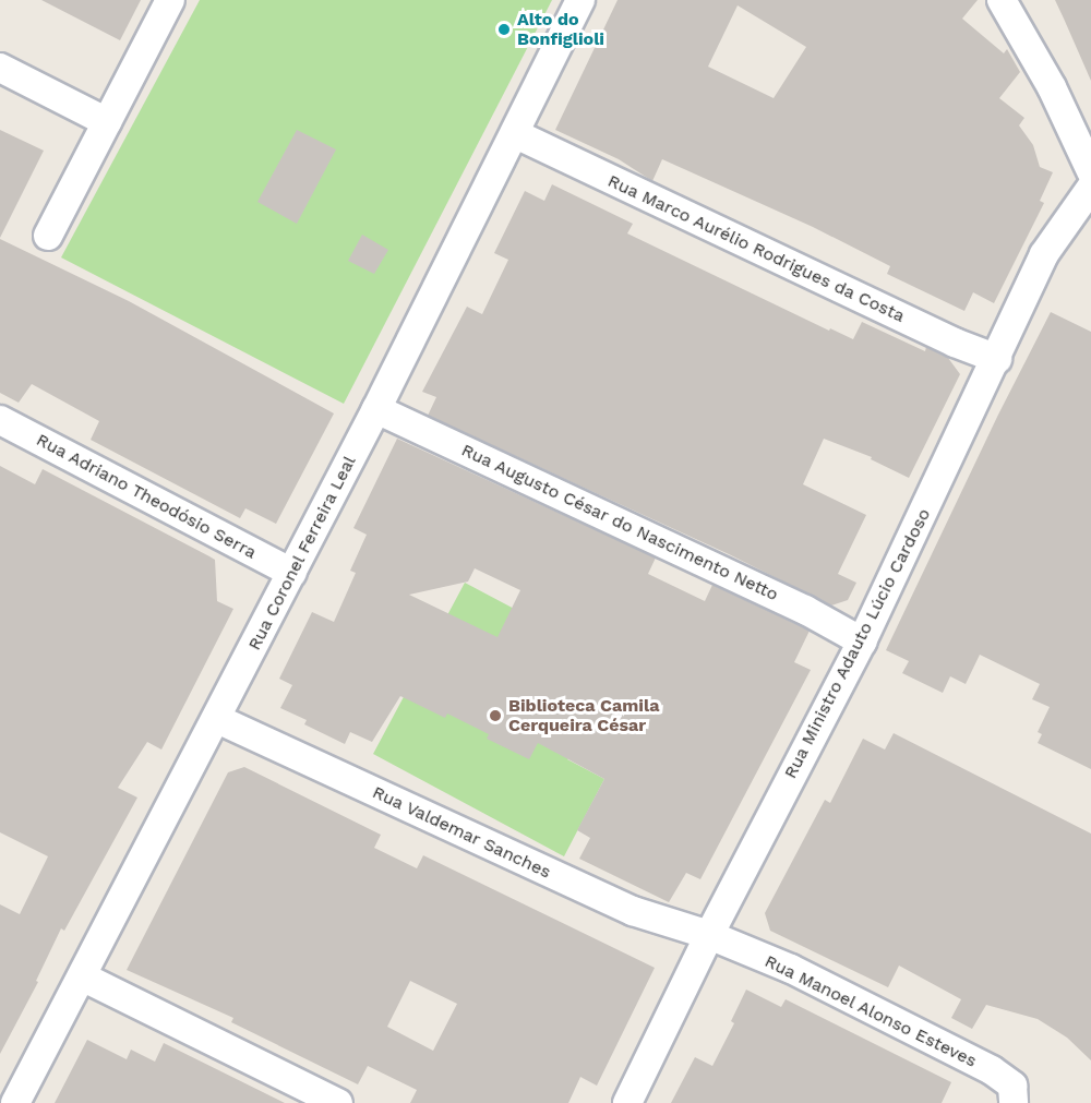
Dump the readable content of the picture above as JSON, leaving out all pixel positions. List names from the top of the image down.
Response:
{
  "streets": {
    "street": [
      "Rua Marco Aurélio Rodrigues da Costa",
      "Rua Adriano Theodósio Serra",
      "Rua Augusto César do Nascimento Netto",
      "Rua Coronel Ferreira Leal",
      "Rua Ministro Adauto Lúcio Cardoso",
      "Rua Valdemar Sanches",
      "Rua Manoel Alonso Esteves"
    ]
  },
  "crossings": [
    ["Rua Marco Aurélio Rodrigues da Costa", "Rua Coronel Ferreira Leal"],
    ["Rua Marco Aurélio Rodrigues da Costa", "Rua Ministro Adauto Lúcio Cardoso"],
    ["Rua Adriano Theodósio Serra", "Rua Coronel Ferreira Leal"],
    ["Rua Augusto César do Nascimento Netto", "Rua Coronel Ferreira Leal"],
    ["Rua Augusto César do Nascimento Netto", "Rua Ministro Adauto Lúcio Cardoso"],
    ["Rua Coronel Ferreira Leal", "Rua Valdemar Sanches"],
    ["Rua Ministro Adauto Lúcio Cardoso", "Rua Valdemar Sanches"],
    ["Rua Ministro Adauto Lúcio Cardoso", "Rua Manoel Alonso Esteves"],
    ["Rua Valdemar Sanches", "Rua Manoel Alonso Esteves"]
  ],
  "places": ["Alto do Bonfiglioli", "Biblioteca Camila Cerqueira César"]
}
